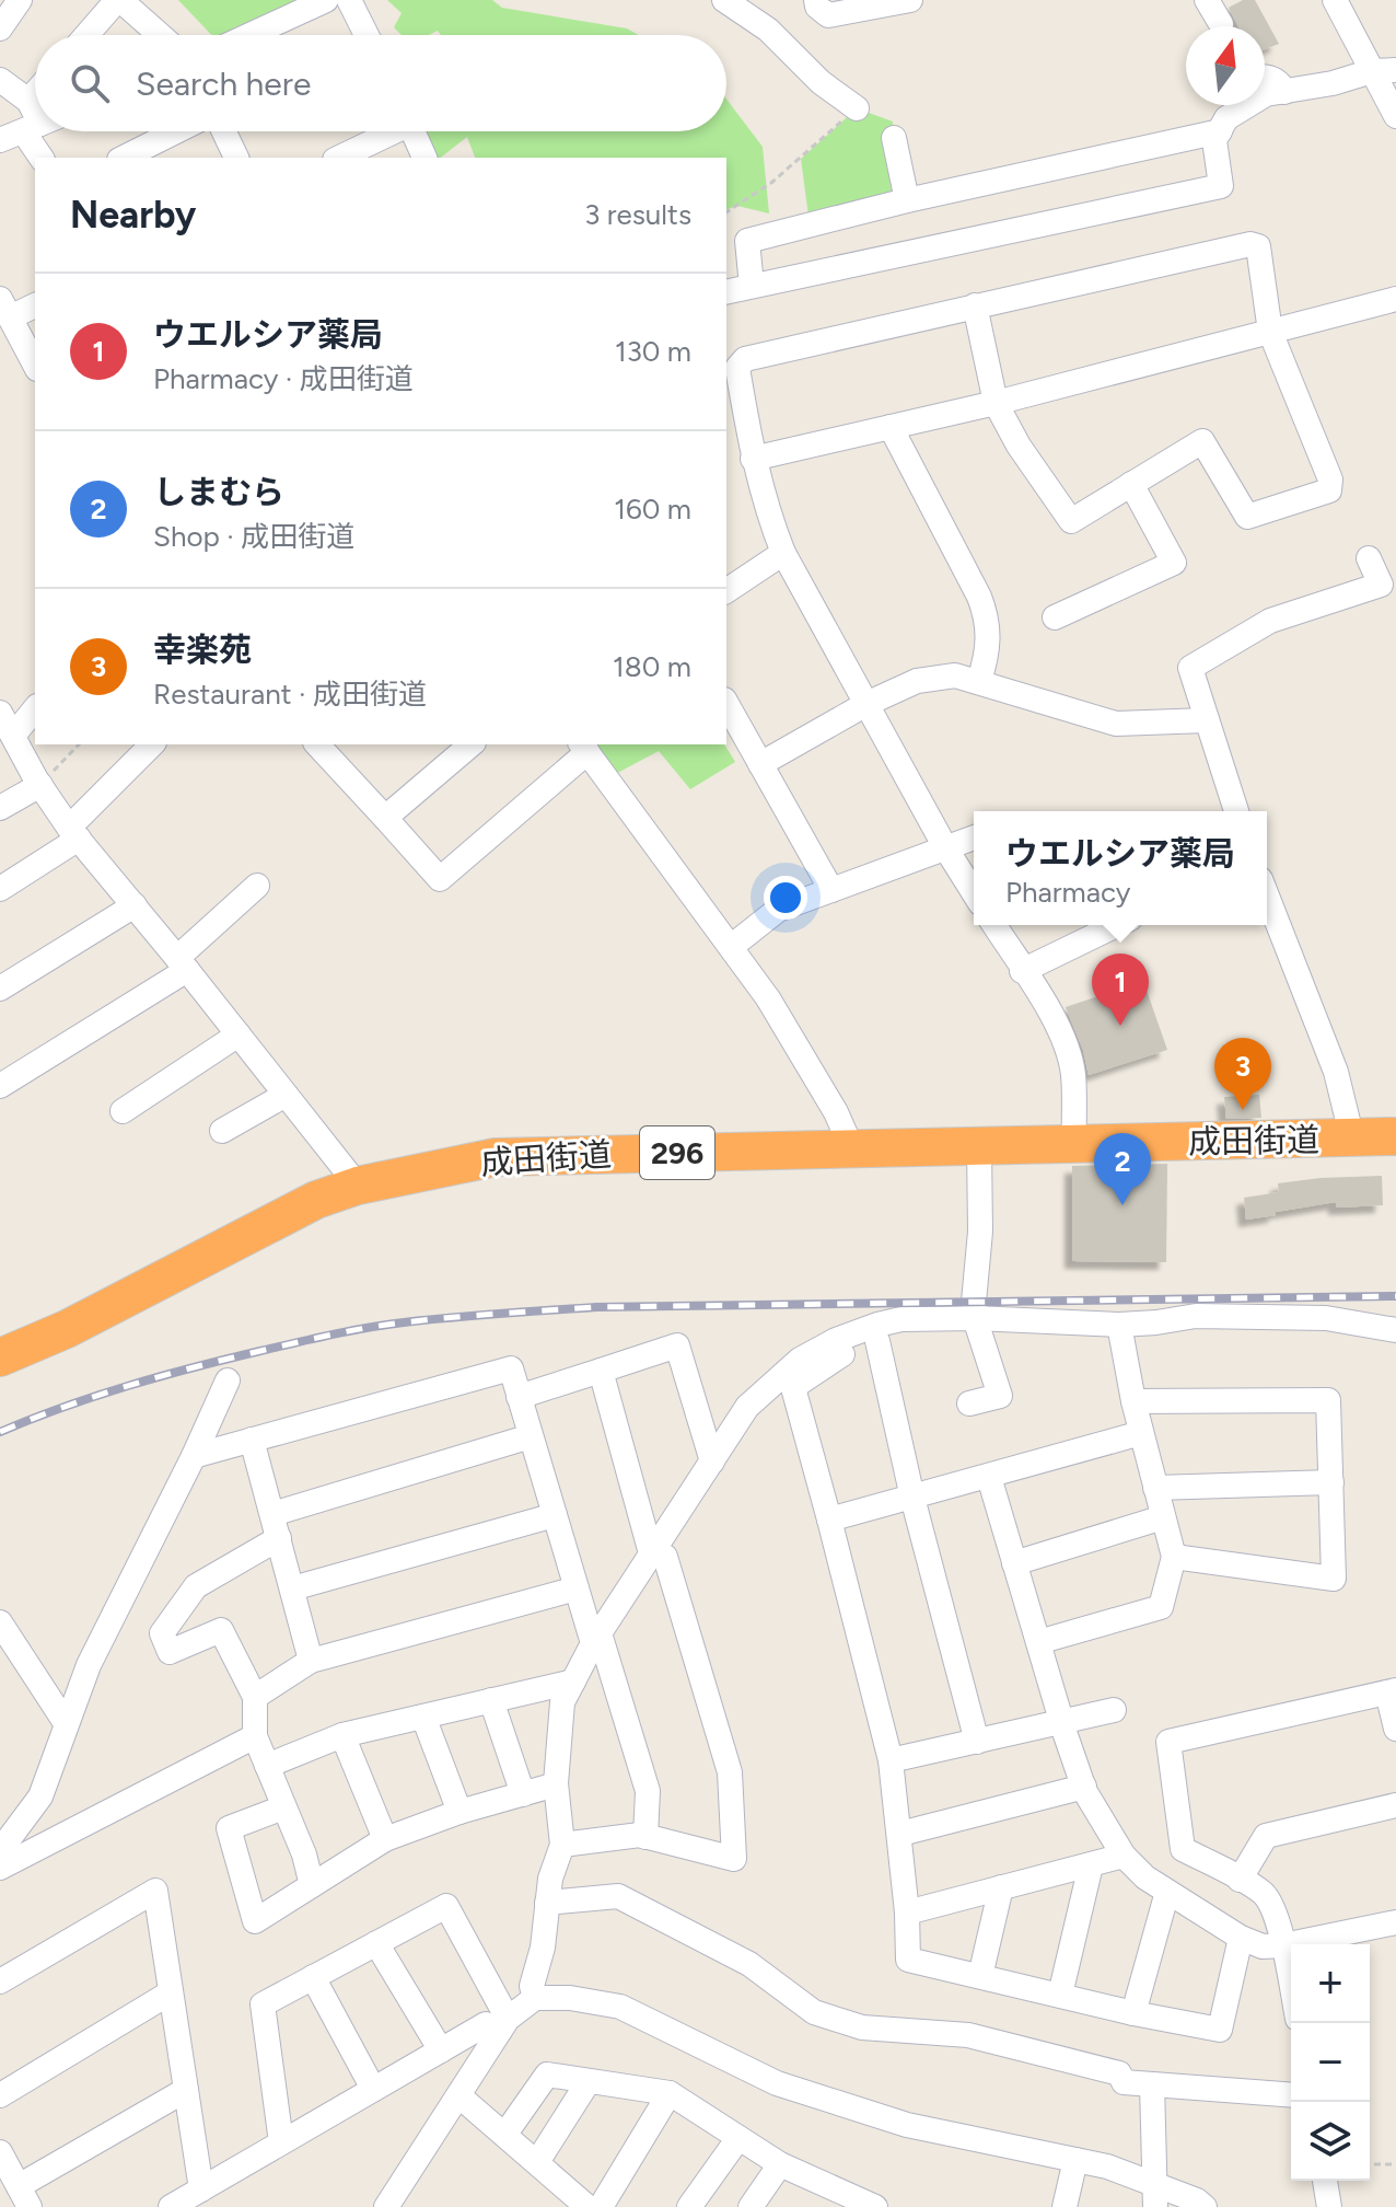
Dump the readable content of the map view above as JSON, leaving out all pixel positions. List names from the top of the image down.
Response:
{
  "streets": {
    "highway": ["成田街道", "296"]
  },
  "north": "top",
  "page": {
    "search": "Search here",
    "heading": ["Nearby", "3 results"],
    "list": [
      {
        "mark": "1",
        "name": "ウエルシア薬局",
        "note": "Pharmacy · 成田街道",
        "value": "130 m"
      },
      {
        "mark": "2",
        "name": "しまむら",
        "note": "Shop · 成田街道",
        "value": "160 m"
      },
      {
        "mark": "3",
        "name": "幸楽苑",
        "note": "Restaurant · 成田街道",
        "value": "180 m"
      }
    ],
    "popup": ["ウエルシア薬局", "Pharmacy"],
    "pins": ["1", "3", "2"],
    "map_buttons": ["+", "−"]
  }
}
